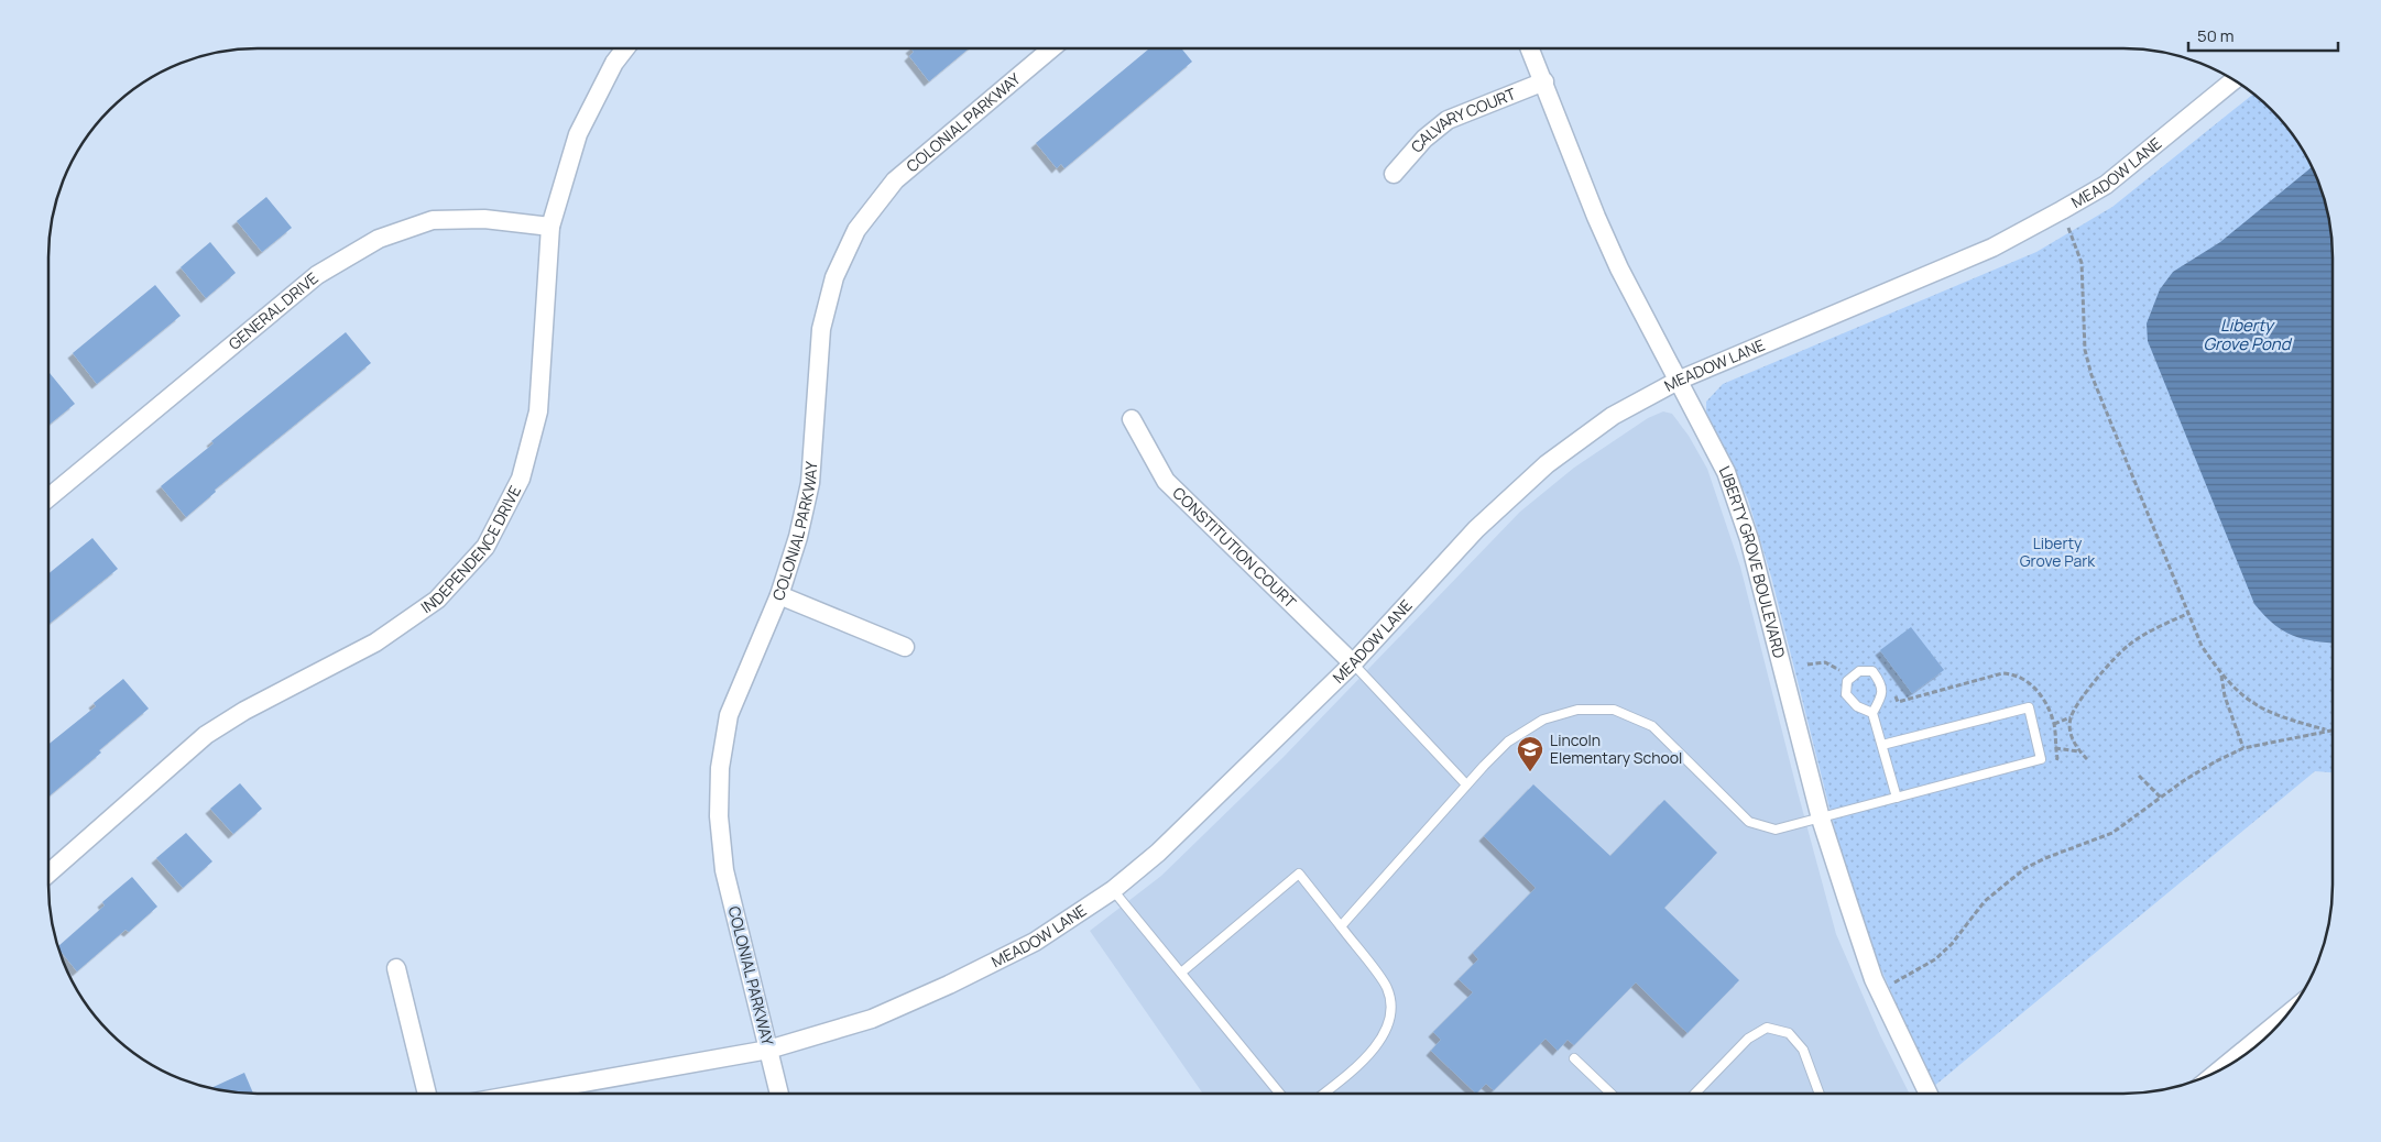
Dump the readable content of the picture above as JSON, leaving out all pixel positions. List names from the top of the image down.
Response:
{
  "streets": {
    "street": [
      "COLONIAL PARKWAY",
      "CALVARY COURT",
      "MEADOW LANE",
      "GENERAL DRIVE",
      "INDEPENDENCE DRIVE",
      "CONSTITUTION COURT",
      "LIBERTY GROVE BOULEVARD"
    ]
  },
  "crossings": [
    ["COLONIAL PARKWAY", "MEADOW LANE"],
    ["CALVARY COURT", "LIBERTY GROVE BOULEVARD"],
    ["MEADOW LANE", "CONSTITUTION COURT"],
    ["MEADOW LANE", "LIBERTY GROVE BOULEVARD"],
    ["GENERAL DRIVE", "INDEPENDENCE DRIVE"]
  ],
  "water": ["Liberty Grove Pond"],
  "parks": ["Liberty Grove Park"],
  "places": {
    "school or university": ["Lincoln Elementary School"]
  },
  "scale_bar": "50 m"
}
